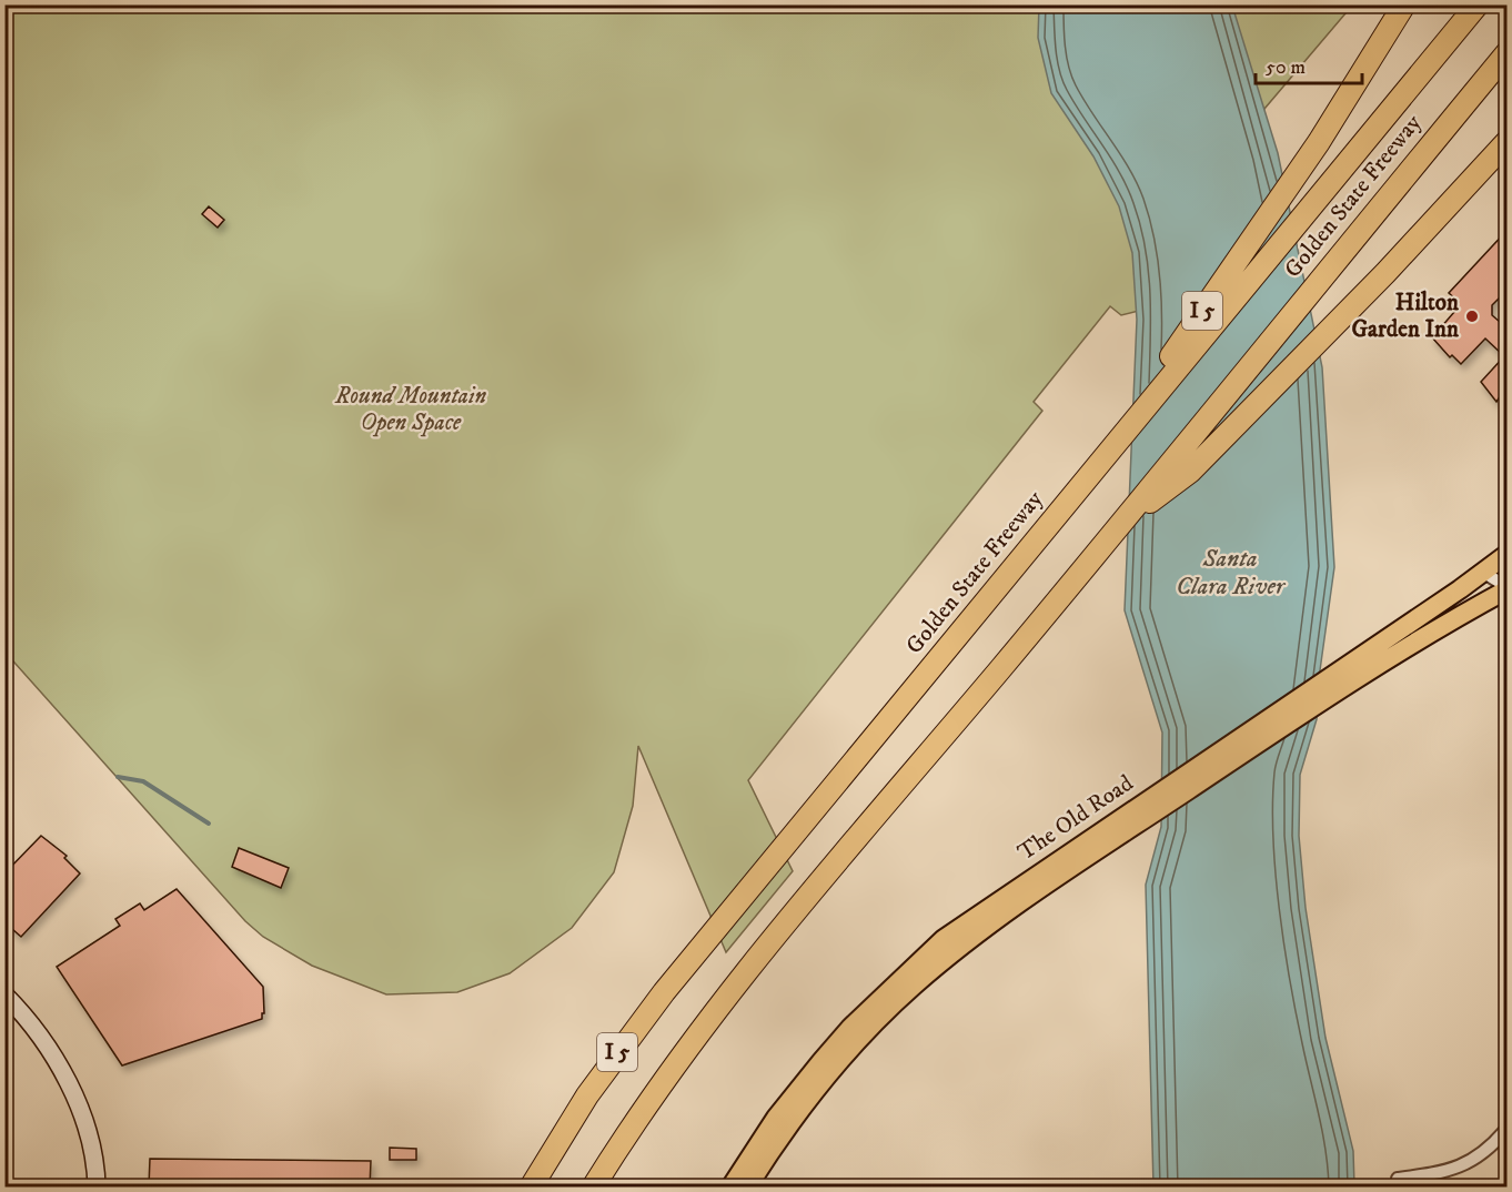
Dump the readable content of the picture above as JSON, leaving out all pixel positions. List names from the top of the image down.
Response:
{
  "streets": {
    "highway": ["Golden State Freeway", "I 5"],
    "main road": ["The Old Road"]
  },
  "crossings": [
    ["Golden State Freeway", "I 5"]
  ],
  "water": ["Santa Clara River"],
  "parks": ["Round Mountain Open Space"],
  "places": ["Hilton Garden Inn"],
  "scale_bar": "50 m"
}
